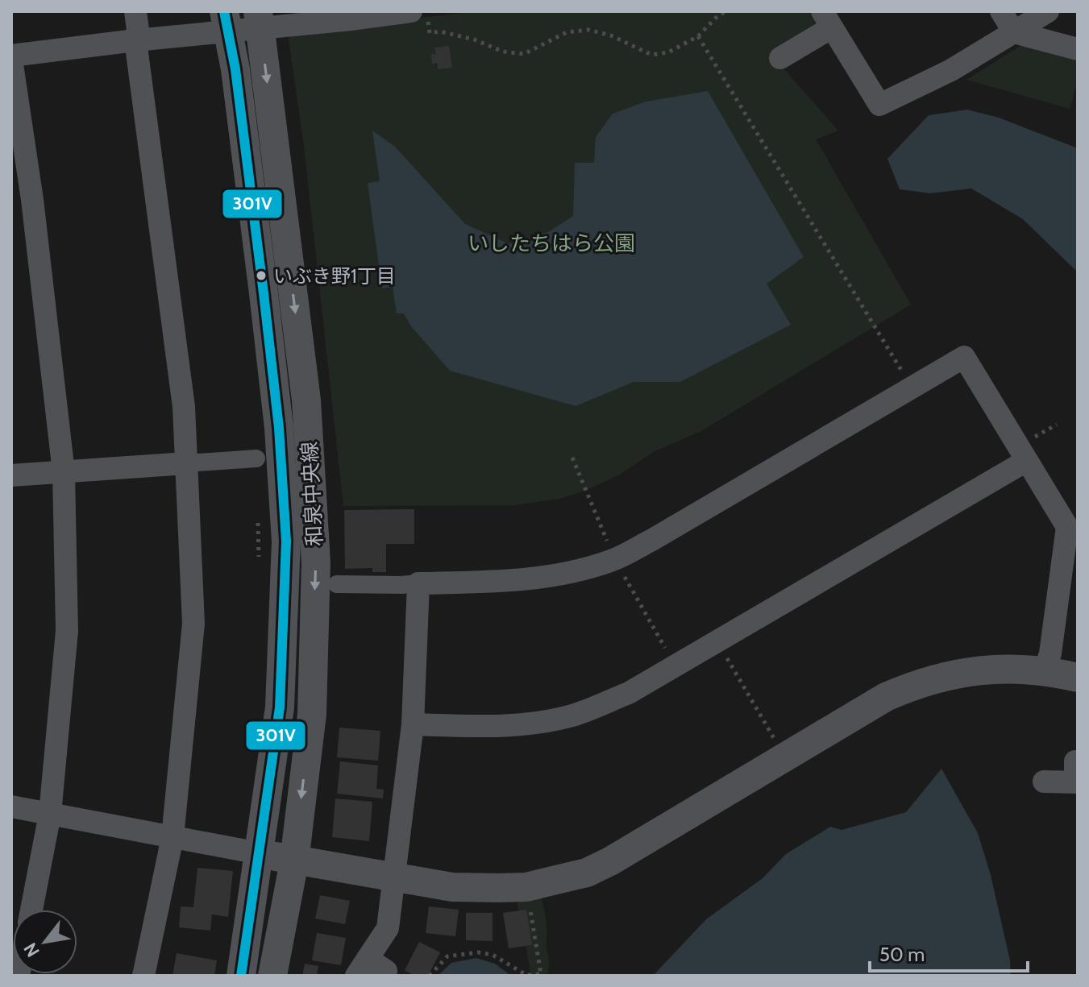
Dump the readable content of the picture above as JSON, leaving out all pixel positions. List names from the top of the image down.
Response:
{
  "streets": {
    "street": ["和泉中央線"]
  },
  "parks": ["いしたちはら公園"],
  "places": ["いぶき野1丁目"],
  "lines": ["transit line 301V"],
  "scale_bar": "50 m",
  "north": "bottom left"
}
